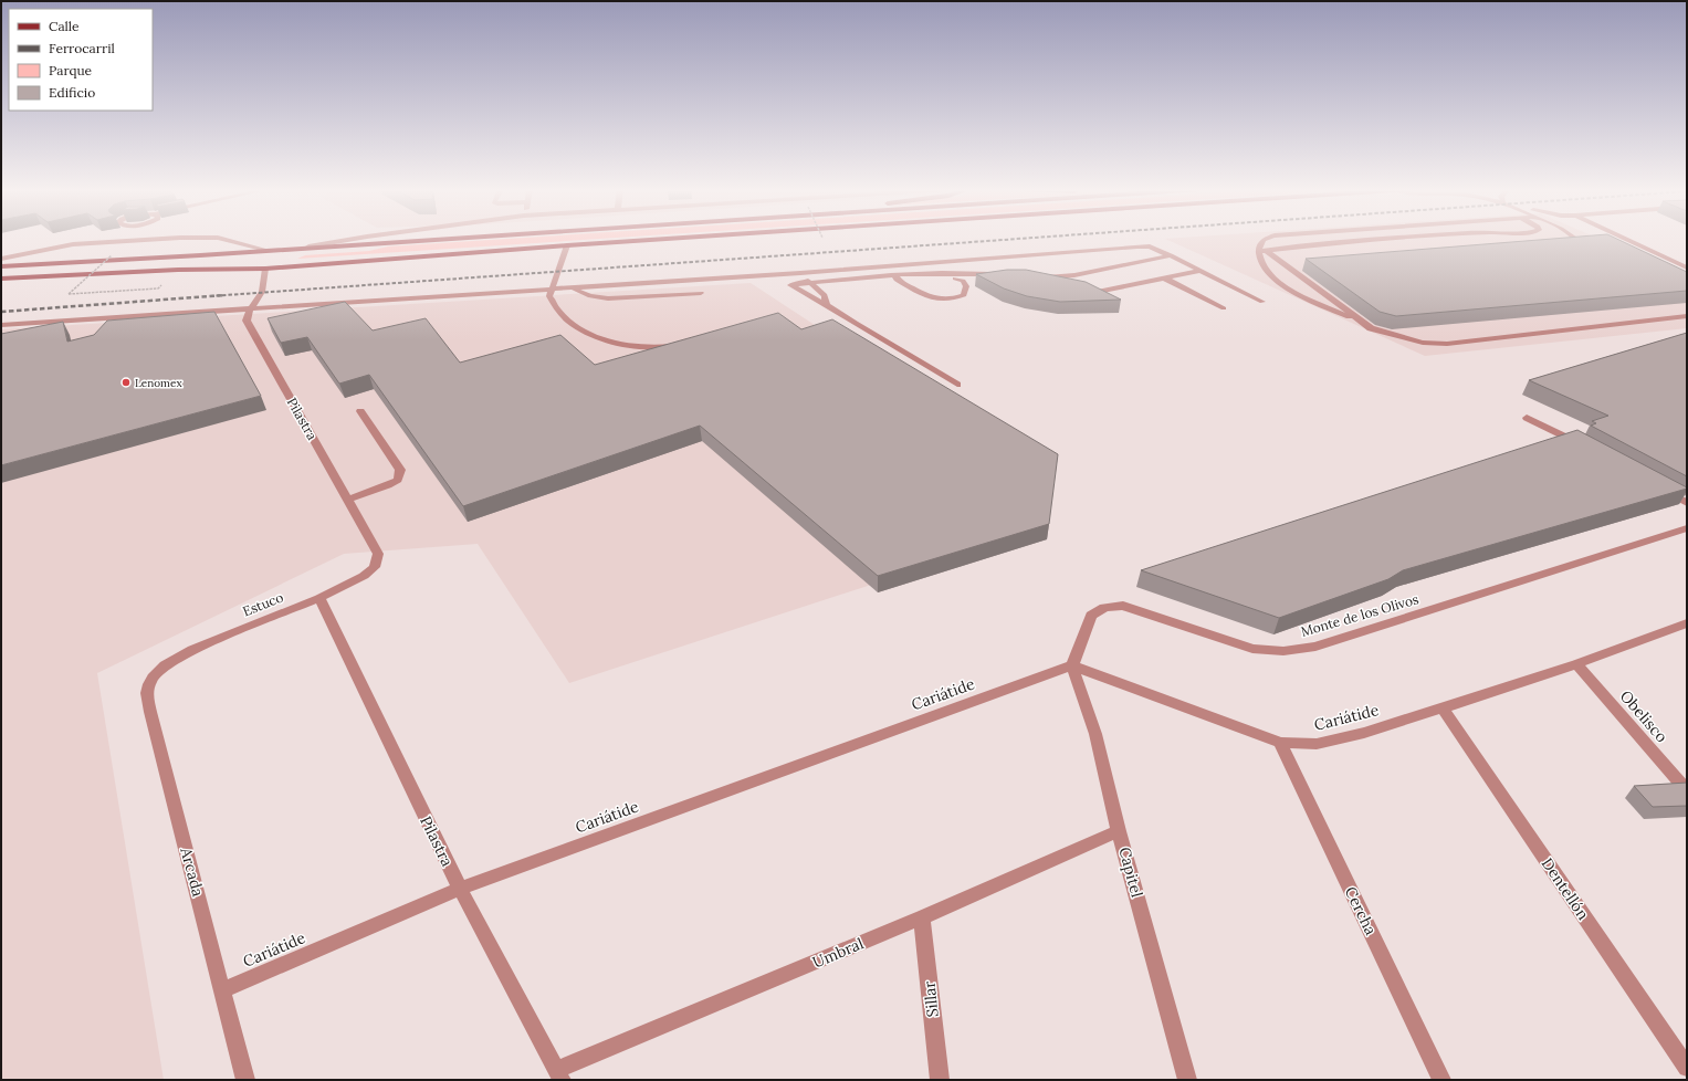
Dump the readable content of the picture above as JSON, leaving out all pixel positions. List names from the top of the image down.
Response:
{
  "streets": {
    "street": [
      "Pilastra",
      "Estuco",
      "Monte de los Olivos",
      "Cariátide",
      "Obelisco",
      "Arcada",
      "Capitel",
      "Dentellón",
      "Cercha",
      "Umbral",
      "Sillar"
    ]
  },
  "crossings": [
    ["Pilastra", "Estuco"],
    ["Pilastra", "Cariátide"],
    ["Pilastra", "Umbral"],
    ["Estuco", "Arcada"],
    ["Monte de los Olivos", "Cariátide"],
    ["Monte de los Olivos", "Capitel"],
    ["Cariátide", "Obelisco"],
    ["Cariátide", "Arcada"],
    ["Cariátide", "Capitel"],
    ["Cariátide", "Dentellón"],
    ["Cariátide", "Cercha"],
    ["Capitel", "Umbral"],
    ["Umbral", "Sillar"]
  ],
  "places": ["Lenomex"],
  "legend": [
    "Calle",
    "Ferrocarril",
    "Parque",
    "Edificio"
  ]
}
